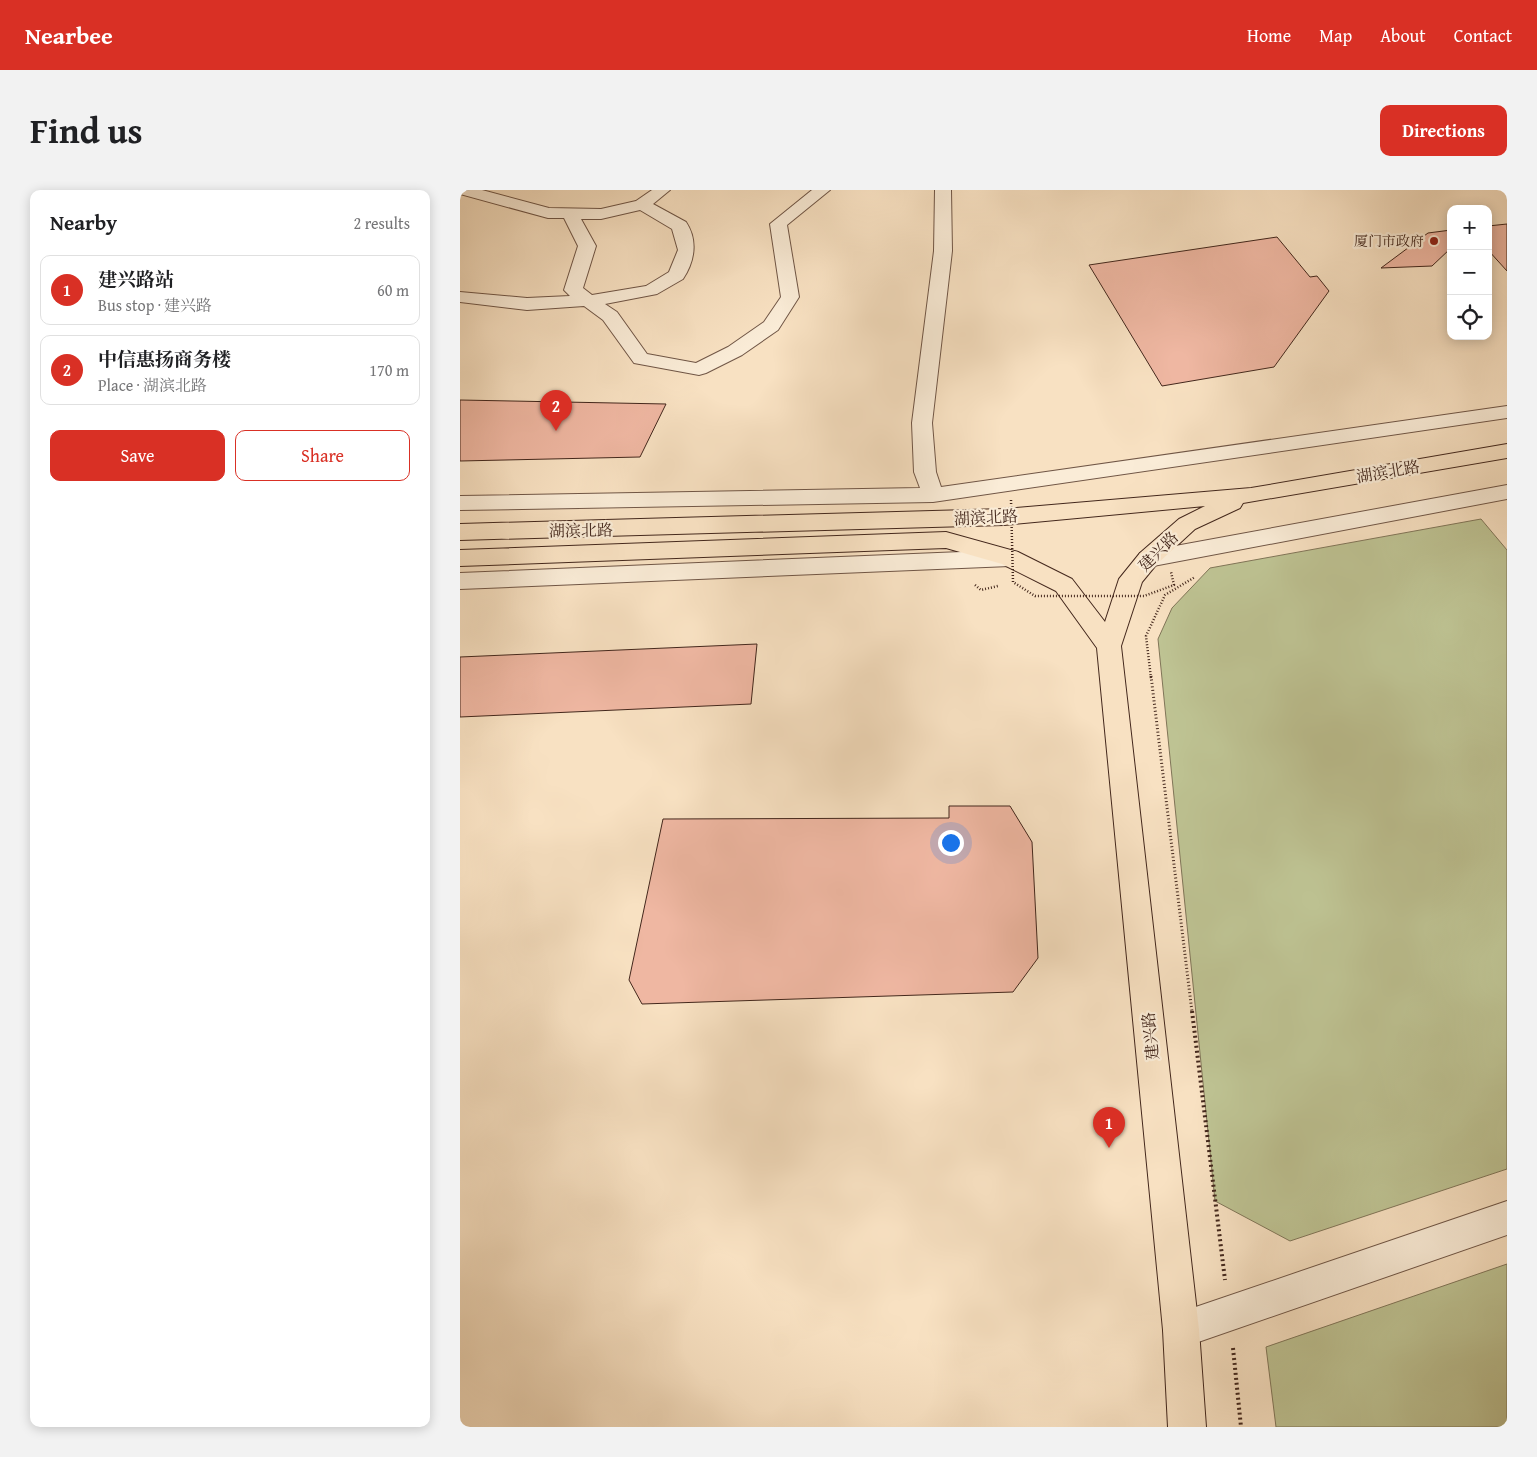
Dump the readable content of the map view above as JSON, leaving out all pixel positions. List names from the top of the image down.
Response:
{
  "streets": {
    "main road": ["湖滨北路", "建兴路"]
  },
  "crossings": [
    ["湖滨北路", "建兴路"]
  ],
  "places": ["厦门市政府"],
  "page": {
    "header": "Nearbee",
    "nav": [
      "Home",
      "Map",
      "About",
      "Contact"
    ],
    "title": "Find us",
    "buttons": [
      "Directions",
      ["Save", "Share"]
    ],
    "heading": ["Nearby", "2 results"],
    "map_buttons": ["+", "−"],
    "list": [
      {
        "mark": "1",
        "name": "建兴路站",
        "note": "Bus stop · 建兴路",
        "value": "60 m"
      },
      {
        "mark": "2",
        "name": "中信惠扬商务楼",
        "note": "Place · 湖滨北路",
        "value": "170 m"
      }
    ],
    "pins": ["2", "1"]
  }
}
